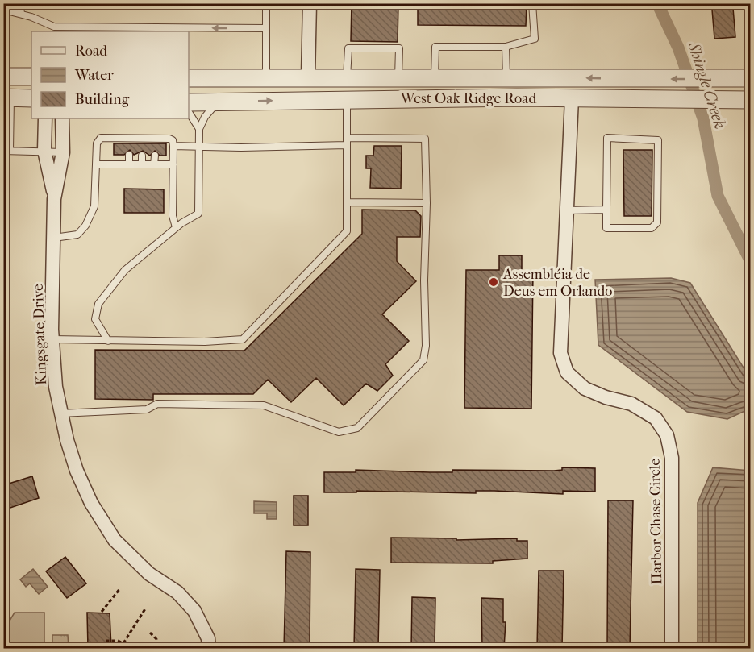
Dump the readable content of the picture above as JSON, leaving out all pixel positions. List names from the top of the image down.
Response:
{
  "streets": {
    "street": ["West Oak Ridge Road", "Kingsgate Drive", "Harbor Chase Circle"]
  },
  "crossings": [
    ["West Oak Ridge Road", "Harbor Chase Circle"]
  ],
  "water": ["Shingle Creek"],
  "places": ["Assembléia de Deus em Orlando"],
  "legend": ["Road", "Water", "Building"]
}
